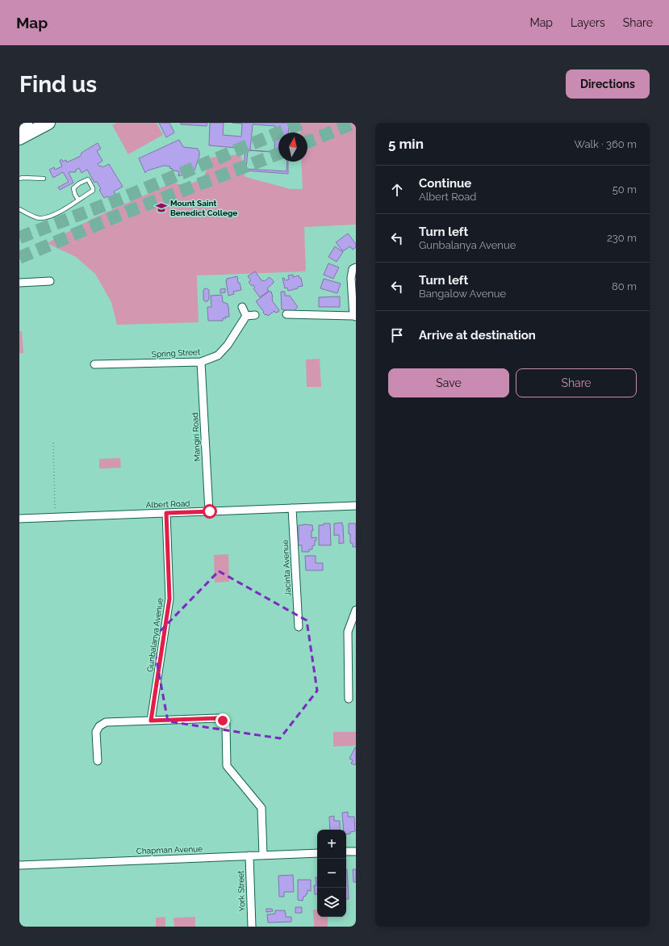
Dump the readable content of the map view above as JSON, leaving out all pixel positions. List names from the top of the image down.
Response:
{
  "streets": {
    "street": [
      "Spring Street",
      "Mangiri Road",
      "Albert Road",
      "Jacinta Avenue",
      "Gunbalanya Avenue",
      "Chapman Avenue",
      "York Street"
    ]
  },
  "crossings": [
    ["Spring Street", "Mangiri Road"],
    ["Mangiri Road", "Albert Road"],
    ["Albert Road", "Jacinta Avenue"],
    ["Albert Road", "Gunbalanya Avenue"],
    ["Chapman Avenue", "York Street"]
  ],
  "places": {
    "school or university": ["Mount Saint Benedict College"]
  },
  "north": "top",
  "page": {
    "header": "Map",
    "nav": ["Map", "Layers", "Share"],
    "buttons": [
      "Directions",
      ["Save", "Share"]
    ],
    "title": "Find us",
    "heading": ["5 min", "Walk · 360 m"],
    "list": [
      ["Continue", "Albert Road", "50 m"],
      ["Turn left", "Gunbalanya Avenue", "230 m"],
      ["Turn left", "Bangalow Avenue", "80 m"],
      "Arrive at destination"
    ],
    "map_buttons": ["+", "−"]
  }
}
